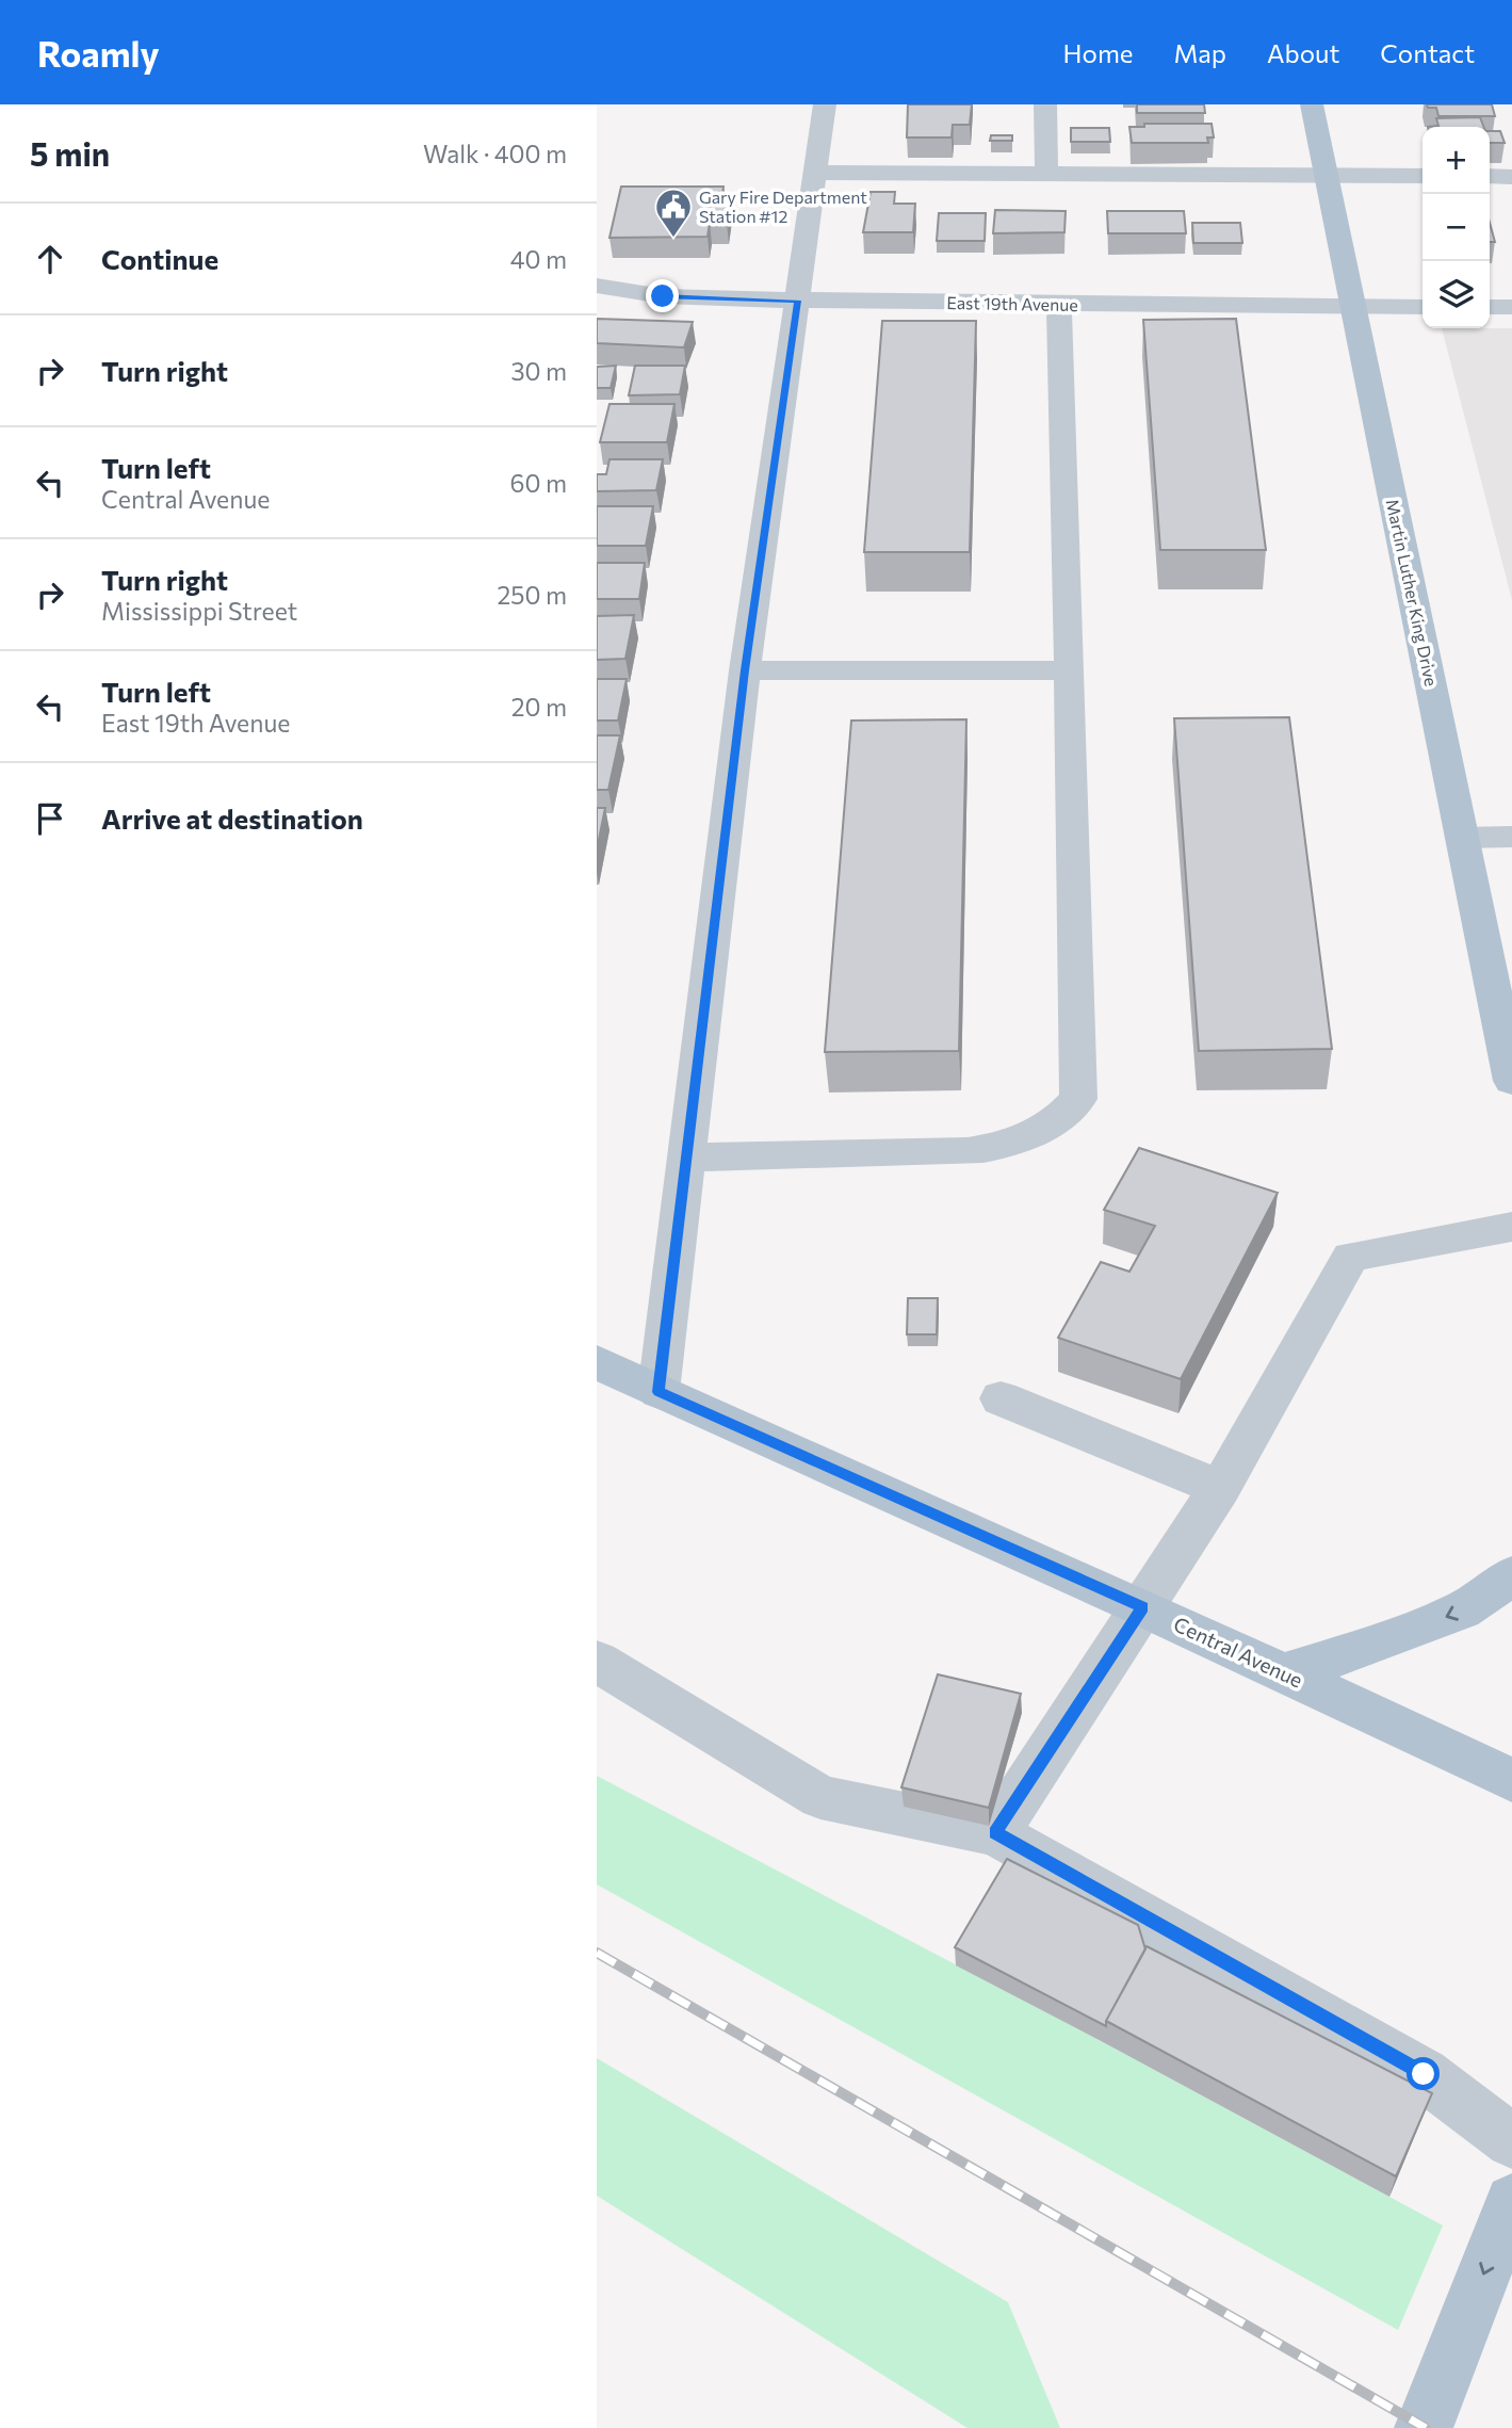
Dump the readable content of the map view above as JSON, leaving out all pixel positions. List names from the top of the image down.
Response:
{
  "streets": {
    "main road": ["Martin Luther King Drive", "Central Avenue"],
    "street": ["East 19th Avenue"]
  },
  "crossings": [
    ["East 19th Avenue", "Martin Luther King Drive"]
  ],
  "places": {
    "public building": ["Gary Fire Department Station #12"]
  },
  "page": {
    "header": "Roamly",
    "nav": [
      "Home",
      "Map",
      "About",
      "Contact"
    ],
    "heading": ["5 min", "Walk · 400 m"],
    "map_buttons": ["+", "−"],
    "list": [
      ["Continue", "40 m"],
      ["Turn right", "30 m"],
      ["Turn left", "Central Avenue", "60 m"],
      ["Turn right", "Mississippi Street", "250 m"],
      ["Turn left", "East 19th Avenue", "20 m"],
      "Arrive at destination"
    ]
  }
}
